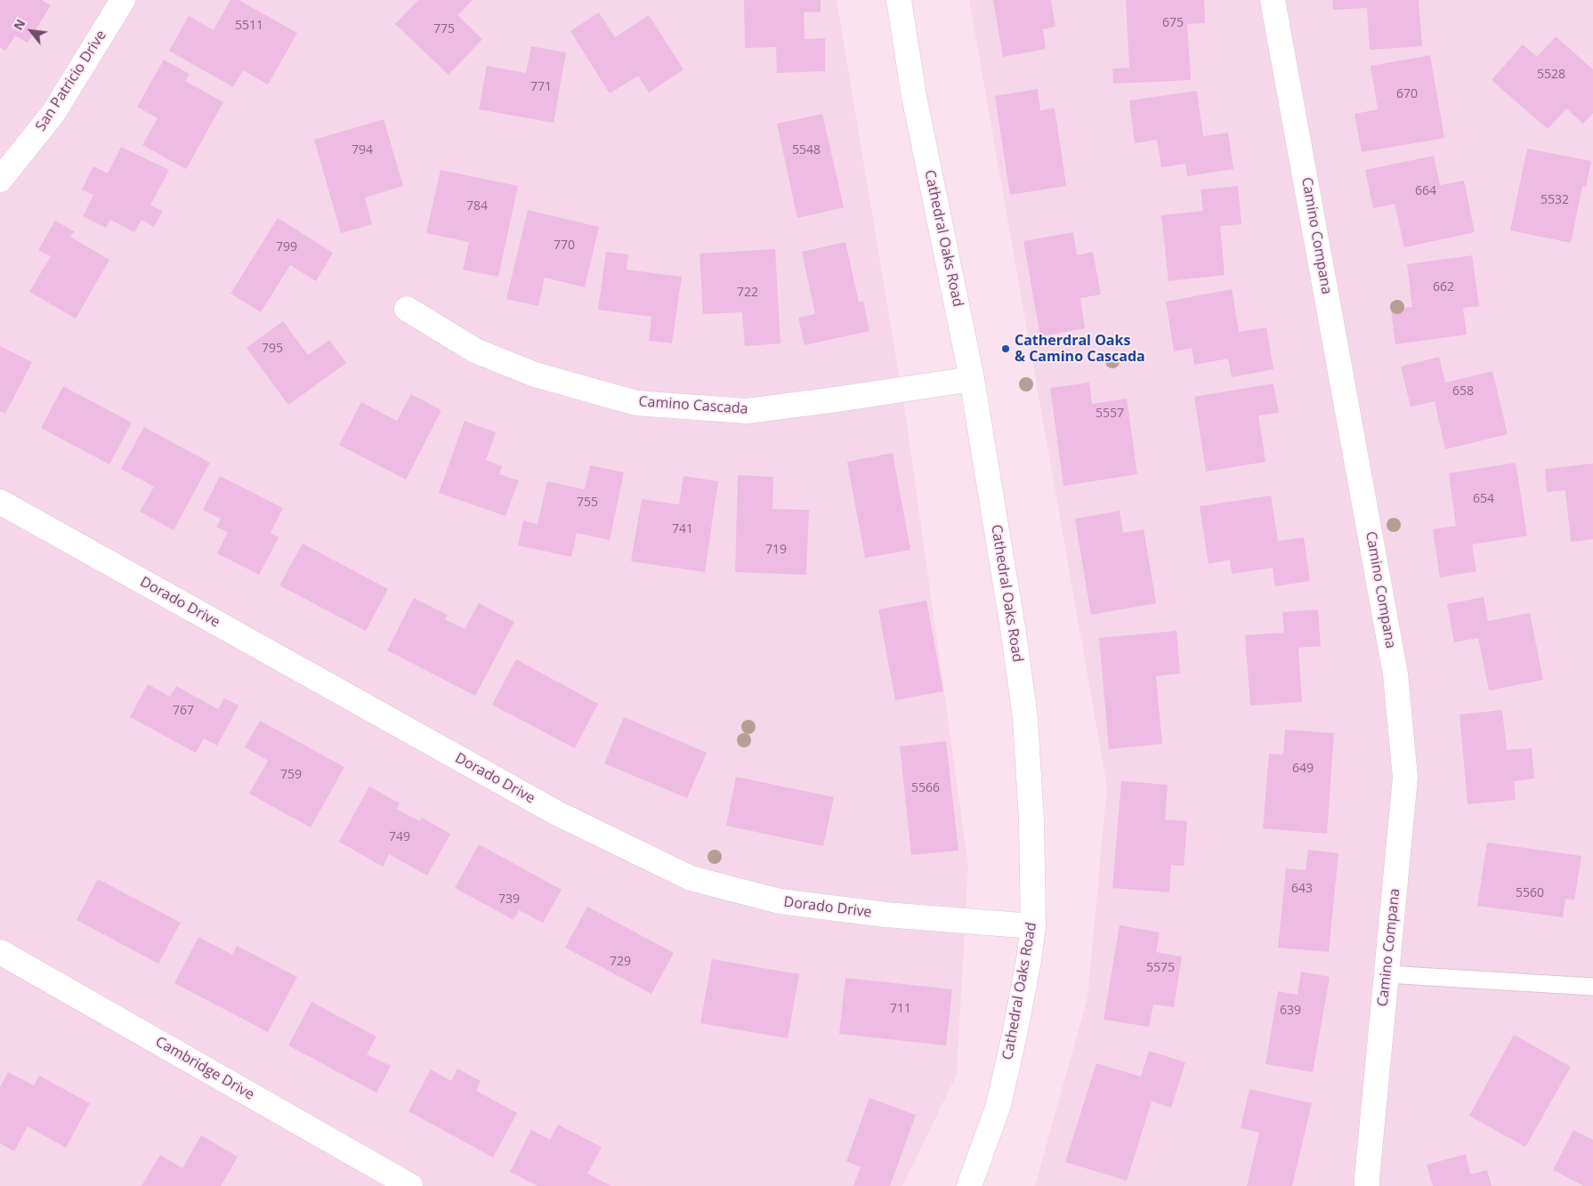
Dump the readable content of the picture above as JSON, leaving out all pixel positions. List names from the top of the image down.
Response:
{
  "streets": {
    "street": [
      "San Patricio Drive",
      "Camino Compana",
      "Cathedral Oaks Road",
      "Camino Cascada",
      "Dorado Drive",
      "Cambridge Drive"
    ]
  },
  "crossings": [
    ["Cathedral Oaks Road", "Camino Cascada"],
    ["Cathedral Oaks Road", "Dorado Drive"]
  ],
  "places": ["Catherdral Oaks & Camino Cascada"],
  "house_numbers": [
    "675",
    "5511",
    "775",
    "5528",
    "771",
    "670",
    "794",
    "5548",
    "664",
    "5532",
    "784",
    "770",
    "799",
    "662",
    "722",
    "795",
    "658",
    "5557",
    "654",
    "755",
    "741",
    "719",
    "767",
    "649",
    "759",
    "5566",
    "749",
    "643",
    "5560",
    "739",
    "729",
    "5575",
    "711",
    "639"
  ],
  "north": "top left"
}
